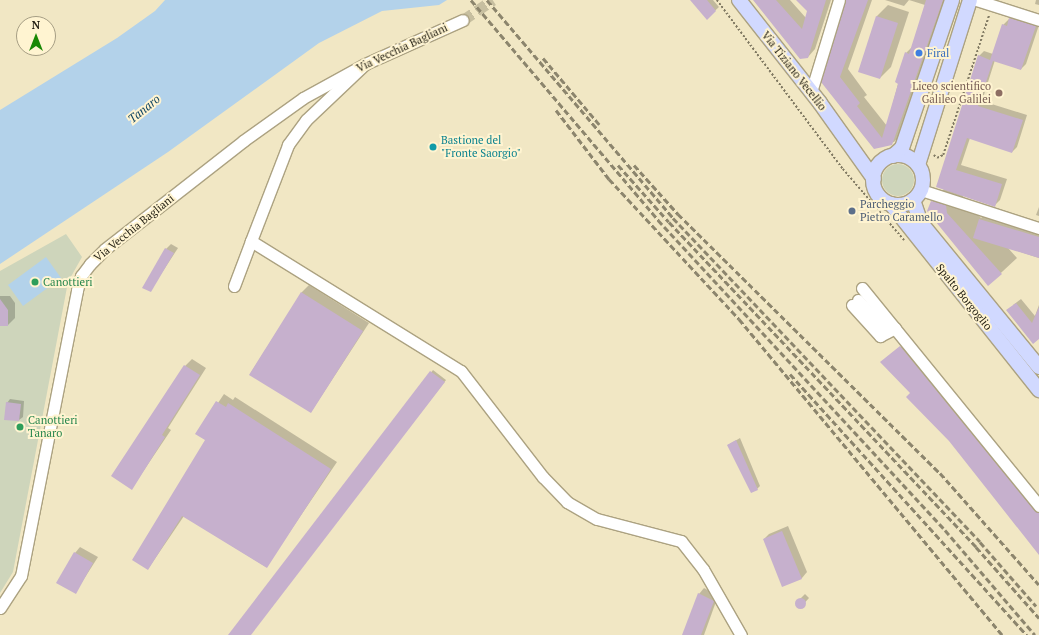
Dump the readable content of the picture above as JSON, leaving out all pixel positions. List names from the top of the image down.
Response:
{
  "streets": {
    "main road": ["Via Tiziano Vecellio", "Spalto Borgoglio"],
    "street": ["Via Vecchia Bagliani"]
  },
  "crossings": [
    ["Via Tiziano Vecellio", "Spalto Borgoglio"]
  ],
  "water": ["Tanaro"],
  "places": [
    "Firal",
    "Liceo scientifico Galileo Galilei",
    "Bastione del \"Fronte Saorgio\"",
    "Parcheggio Pietro Caramello",
    "Canottieri",
    "Canottieri Tanaro"
  ],
  "north": "top"
}
